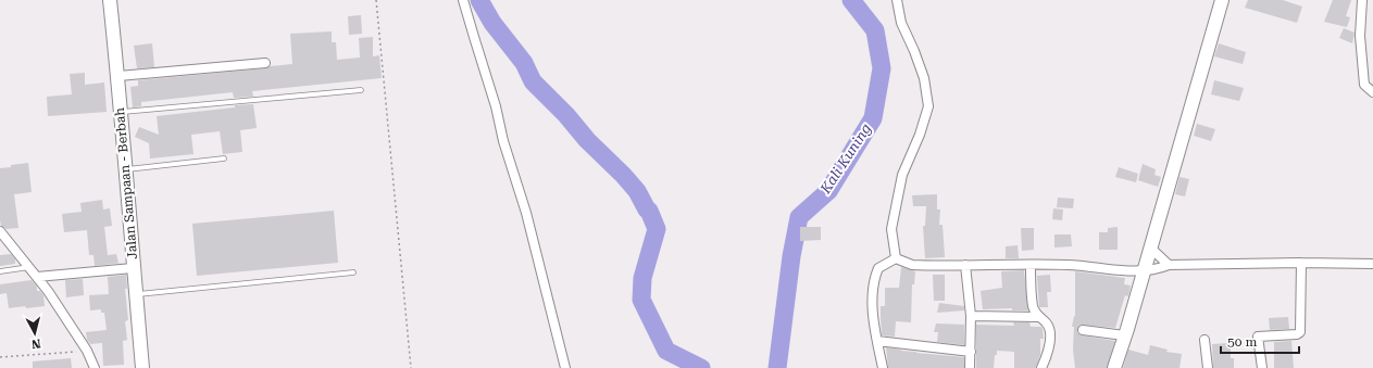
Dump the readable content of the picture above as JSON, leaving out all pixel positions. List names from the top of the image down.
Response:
{
  "streets": {
    "street": ["Jalan Sampaan - Berbah"]
  },
  "water": ["Kali Kuning"],
  "scale_bar": "50 m",
  "north": "bottom"
}
